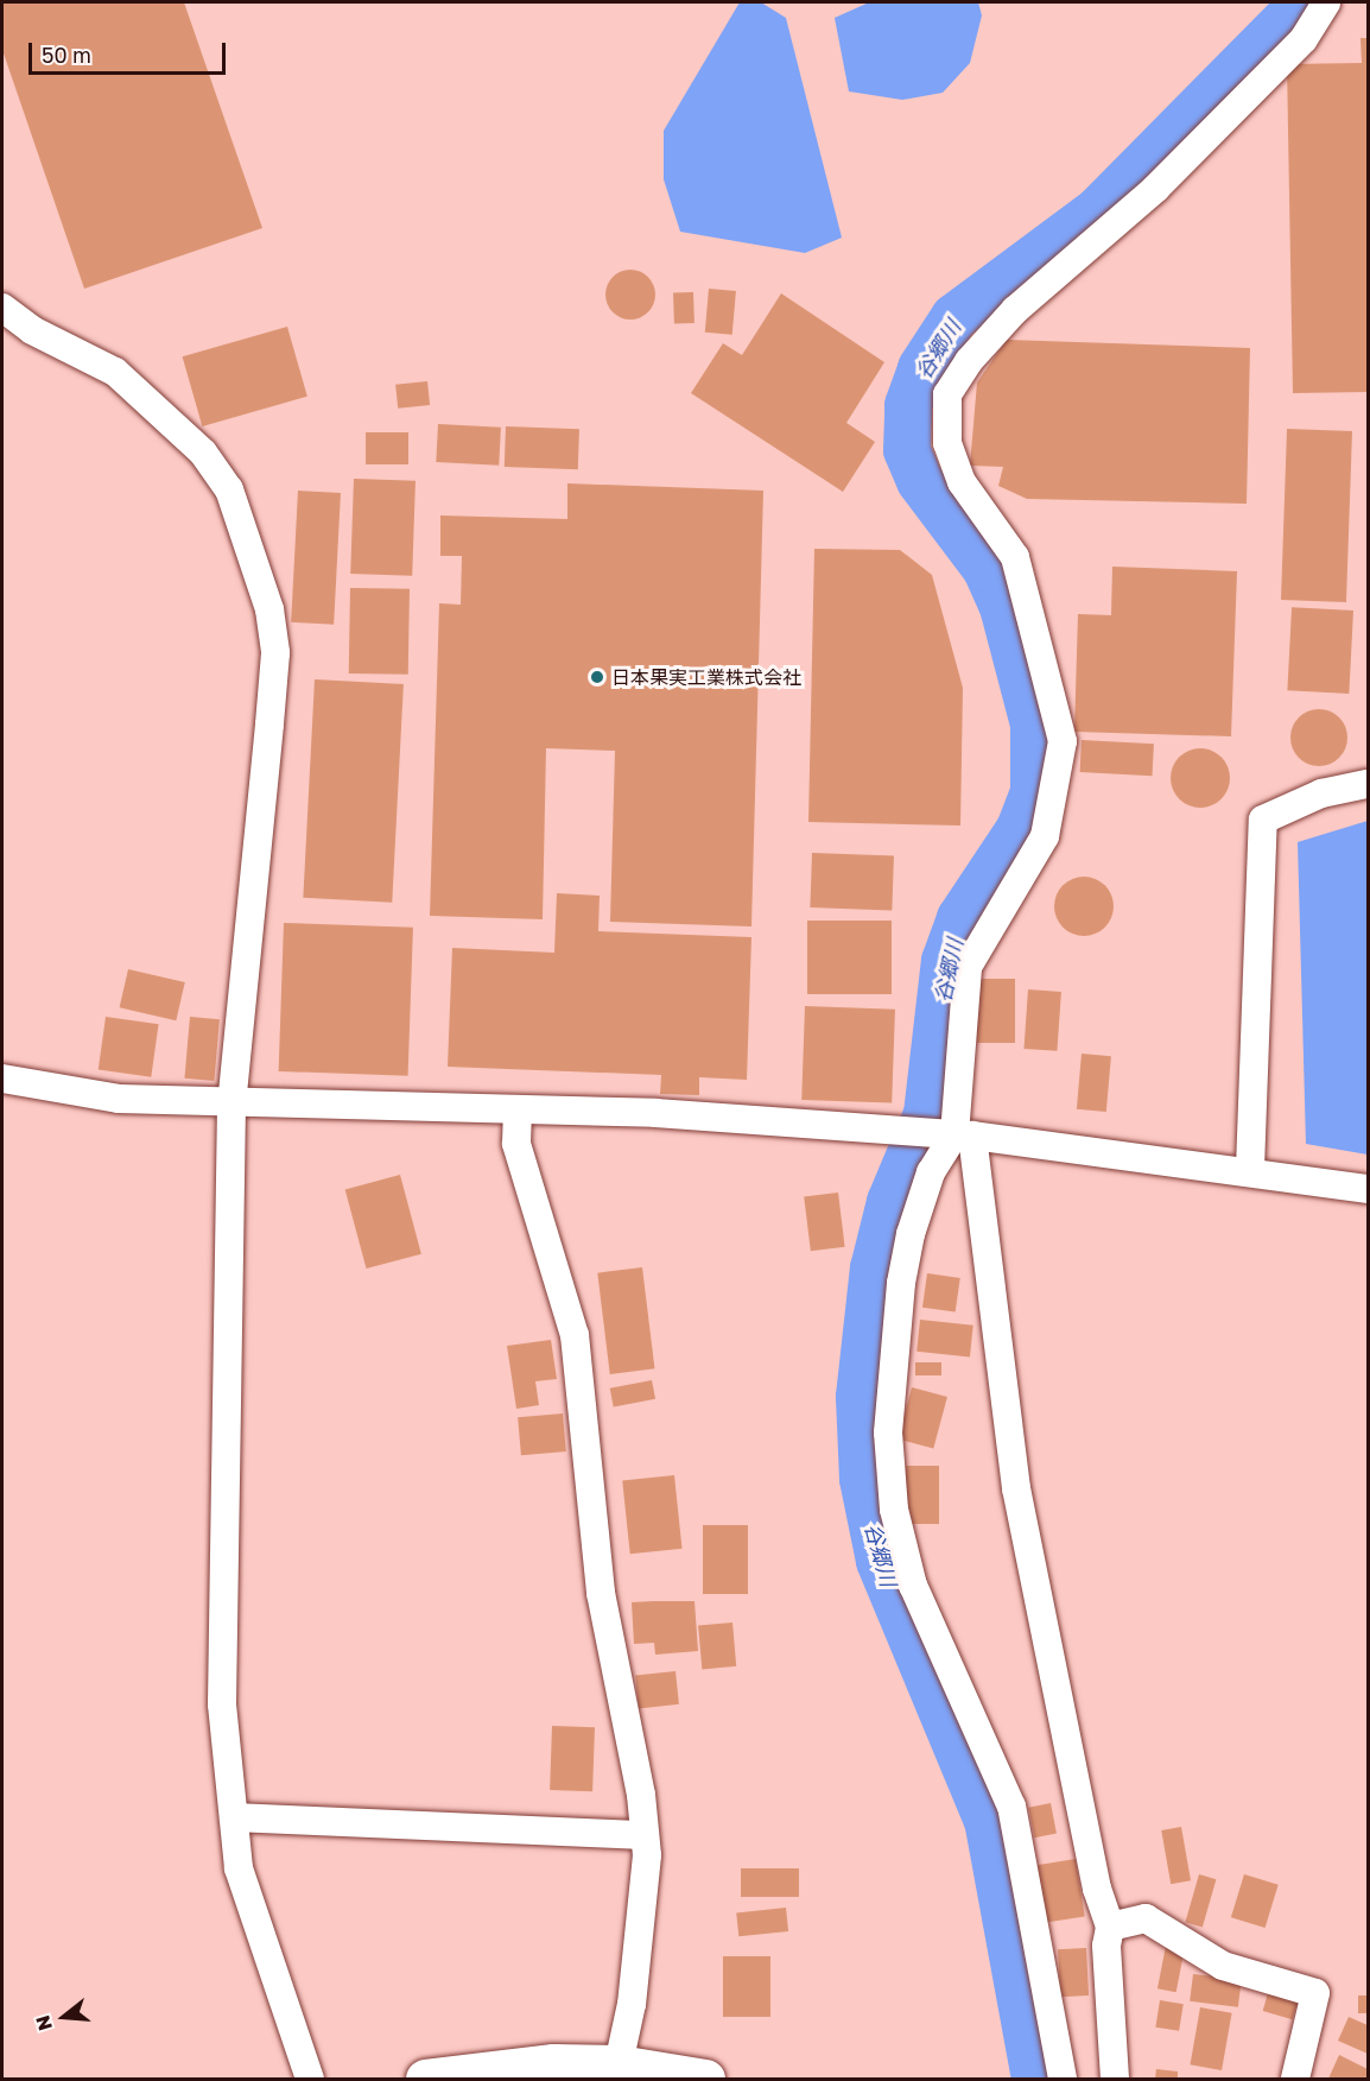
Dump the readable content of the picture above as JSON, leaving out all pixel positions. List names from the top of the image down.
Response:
{
  "water": ["谷郷川"],
  "places": ["日本果実工業株式会社"],
  "scale_bar": "50 m",
  "north": "left"
}
